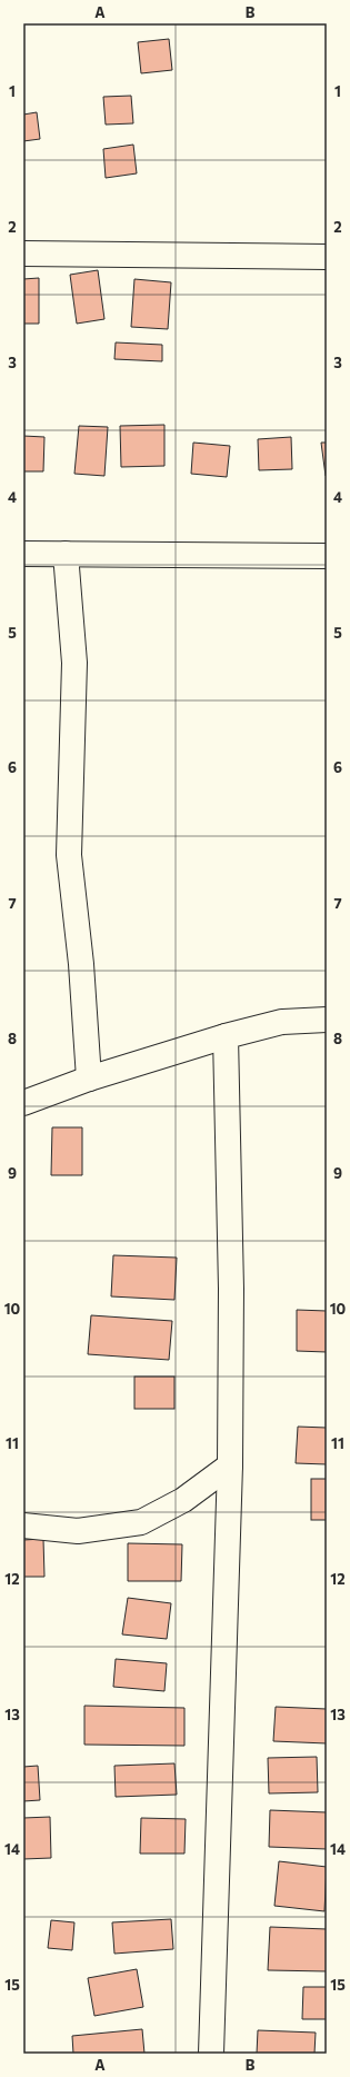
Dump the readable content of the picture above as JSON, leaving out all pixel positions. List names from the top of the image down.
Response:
{
  "grid": {
    "columns": ["A", "B"],
    "rows": [
      "1",
      "2",
      "3",
      "4",
      "5",
      "6",
      "7",
      "8",
      "9",
      "10",
      "11",
      "12",
      "13",
      "14",
      "15"
    ]
  }
}
